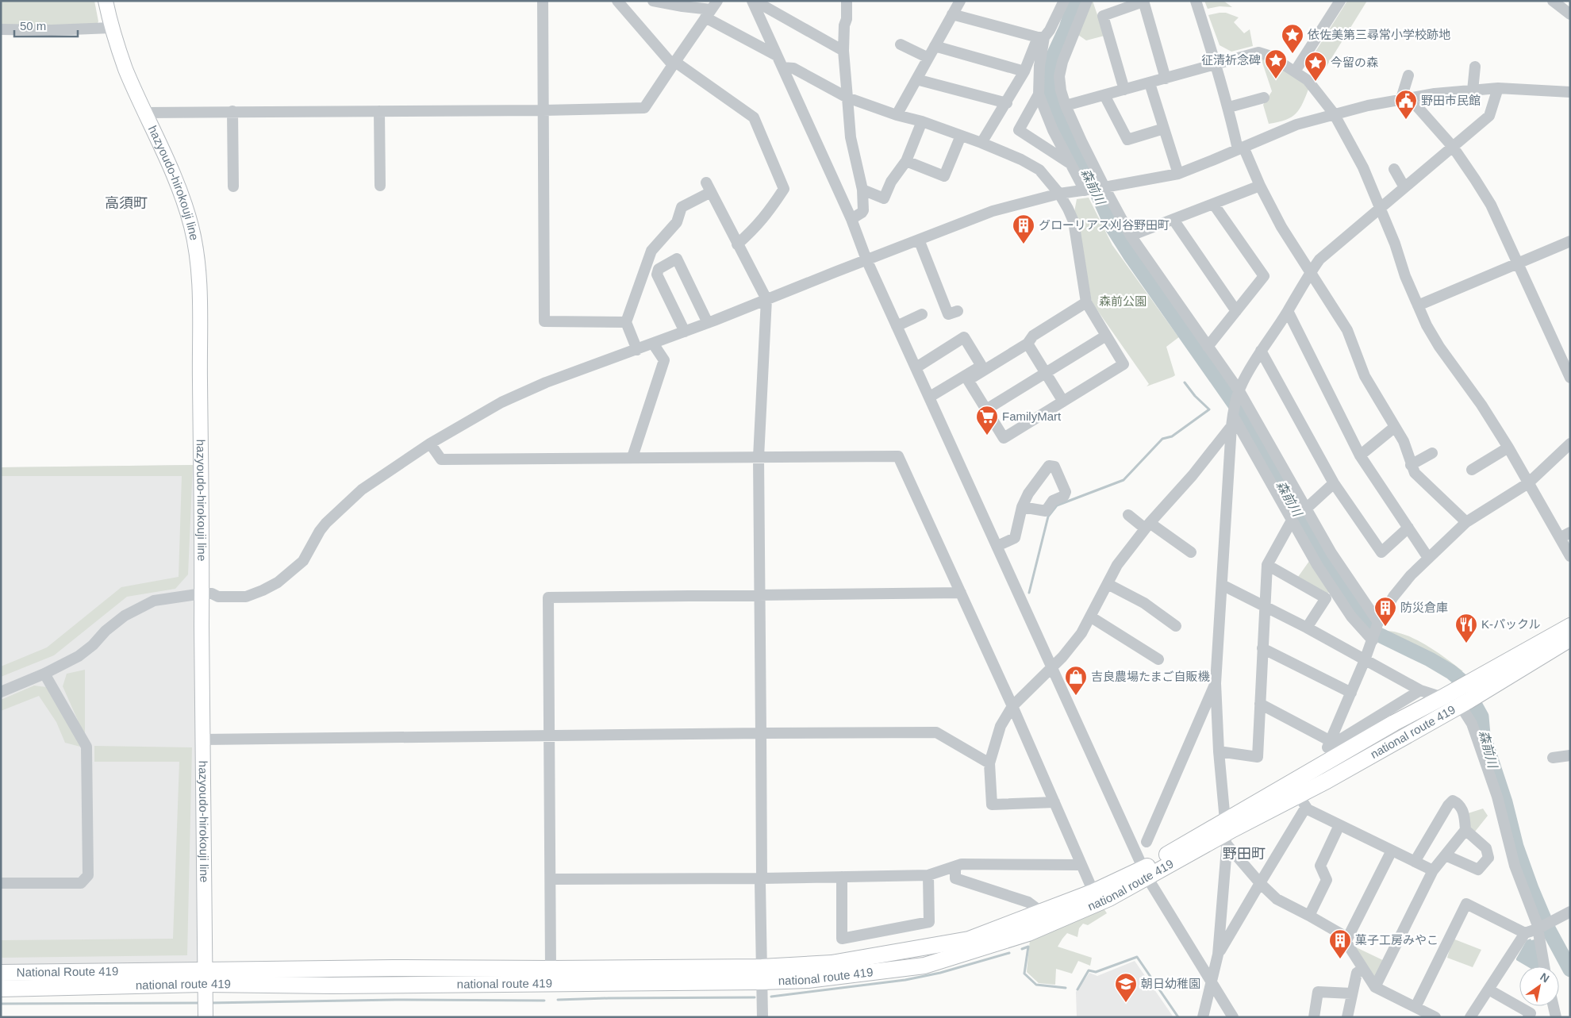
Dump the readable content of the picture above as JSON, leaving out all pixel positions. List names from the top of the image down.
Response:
{
  "streets": {
    "highway": ["national route 419", "National Route 419"],
    "main road": ["hazyoudo-hirokouji line"]
  },
  "crossings": [
    ["hazyoudo-hirokouji line", "national route 419"],
    ["hazyoudo-hirokouji line", "National Route 419"],
    ["national route 419", "National Route 419"]
  ],
  "districts": ["高須町", "野田町"],
  "water": ["森前川"],
  "parks": ["森前公園"],
  "places": {
    "place": ["依佐美第三尋常小学校跡地", "征清祈念碑", "今留の森"],
    "public building": ["野田市民館"],
    "building": ["グローリアス刈谷野田町", "防災倉庫", "菓子工房みやこ"],
    "supermarket": ["FamilyMart"],
    "restaurant": ["K-パックル"],
    "shop": ["吉良農場たまご自販機"],
    "school or university": ["朝日幼稚園"]
  },
  "scale_bar": "50 m",
  "north": "top right"
}
